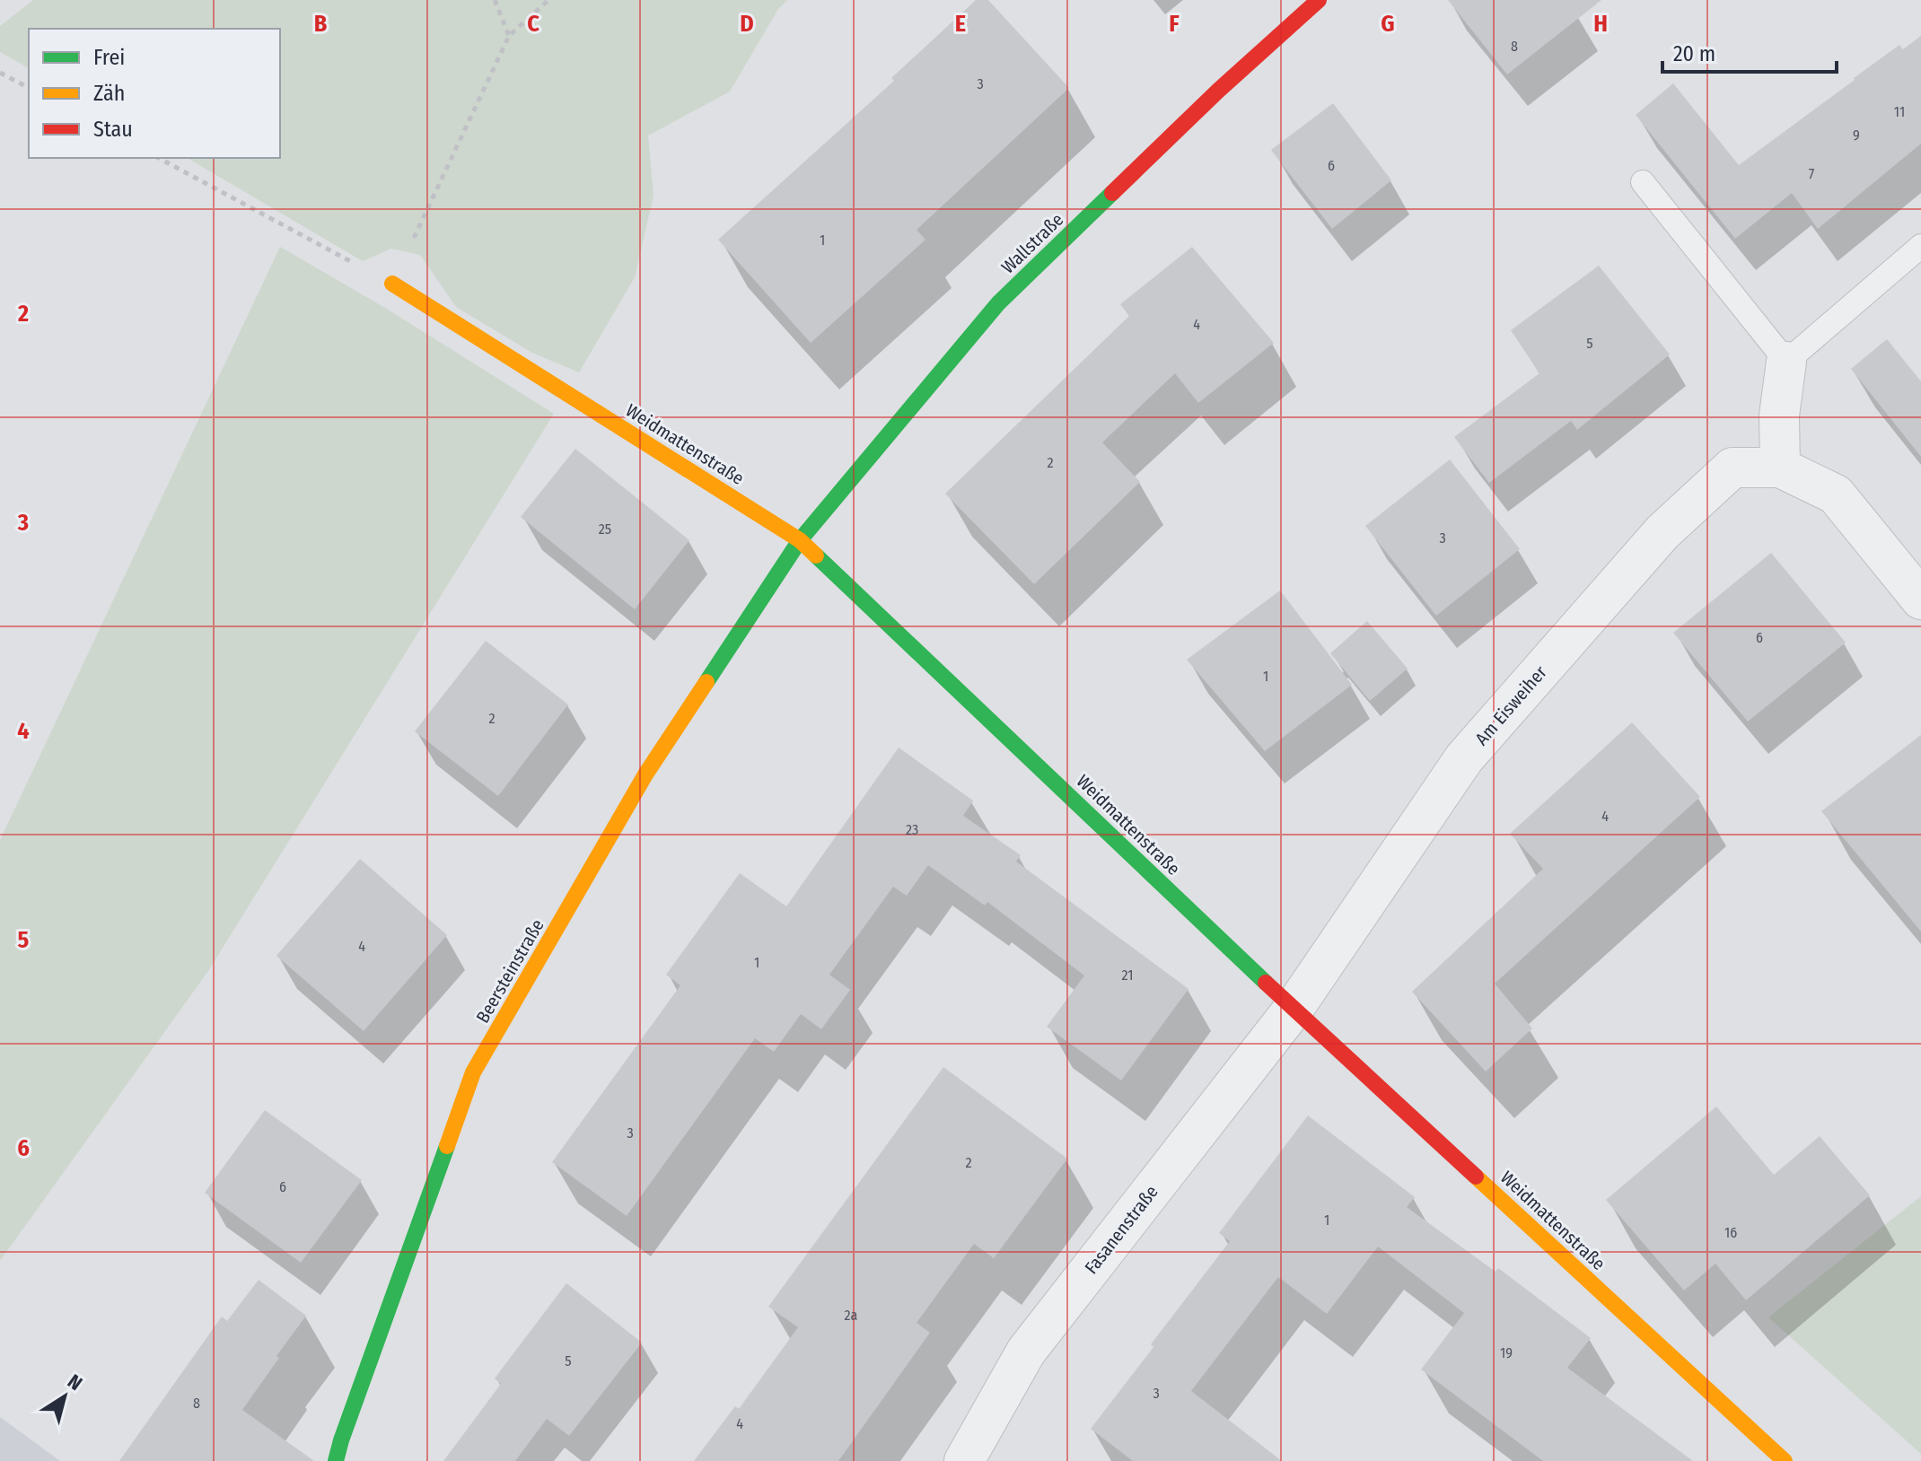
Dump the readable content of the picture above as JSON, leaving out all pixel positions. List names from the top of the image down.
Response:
{
  "streets": {
    "street": [
      "Wallstraße",
      "Weidmattenstraße",
      "Am Eisweiher",
      "Beersteinstraße",
      "Fasanenstraße"
    ]
  },
  "crossings": [
    ["Wallstraße", "Weidmattenstraße"],
    ["Wallstraße", "Beersteinstraße"],
    ["Weidmattenstraße", "Am Eisweiher"],
    ["Weidmattenstraße", "Beersteinstraße"],
    ["Weidmattenstraße", "Fasanenstraße"],
    ["Am Eisweiher", "Fasanenstraße"]
  ],
  "house_numbers": [
    "8",
    "3",
    "11",
    "9",
    "6",
    "7",
    "1",
    "4",
    "5",
    "2",
    "25",
    "3",
    "6",
    "1",
    "2",
    "4",
    "23",
    "4",
    "1",
    "21",
    "3",
    "2",
    "6",
    "1",
    "16",
    "2a",
    "19",
    "5",
    "3",
    "8",
    "4"
  ],
  "legend": ["Frei", "Zäh", "Stau"],
  "scale_bar": "20 m",
  "north": "top right",
  "grid": {
    "columns": [
      "B",
      "C",
      "D",
      "E",
      "F",
      "G",
      "H"
    ],
    "rows": [
      "2",
      "3",
      "4",
      "5",
      "6"
    ]
  }
}
